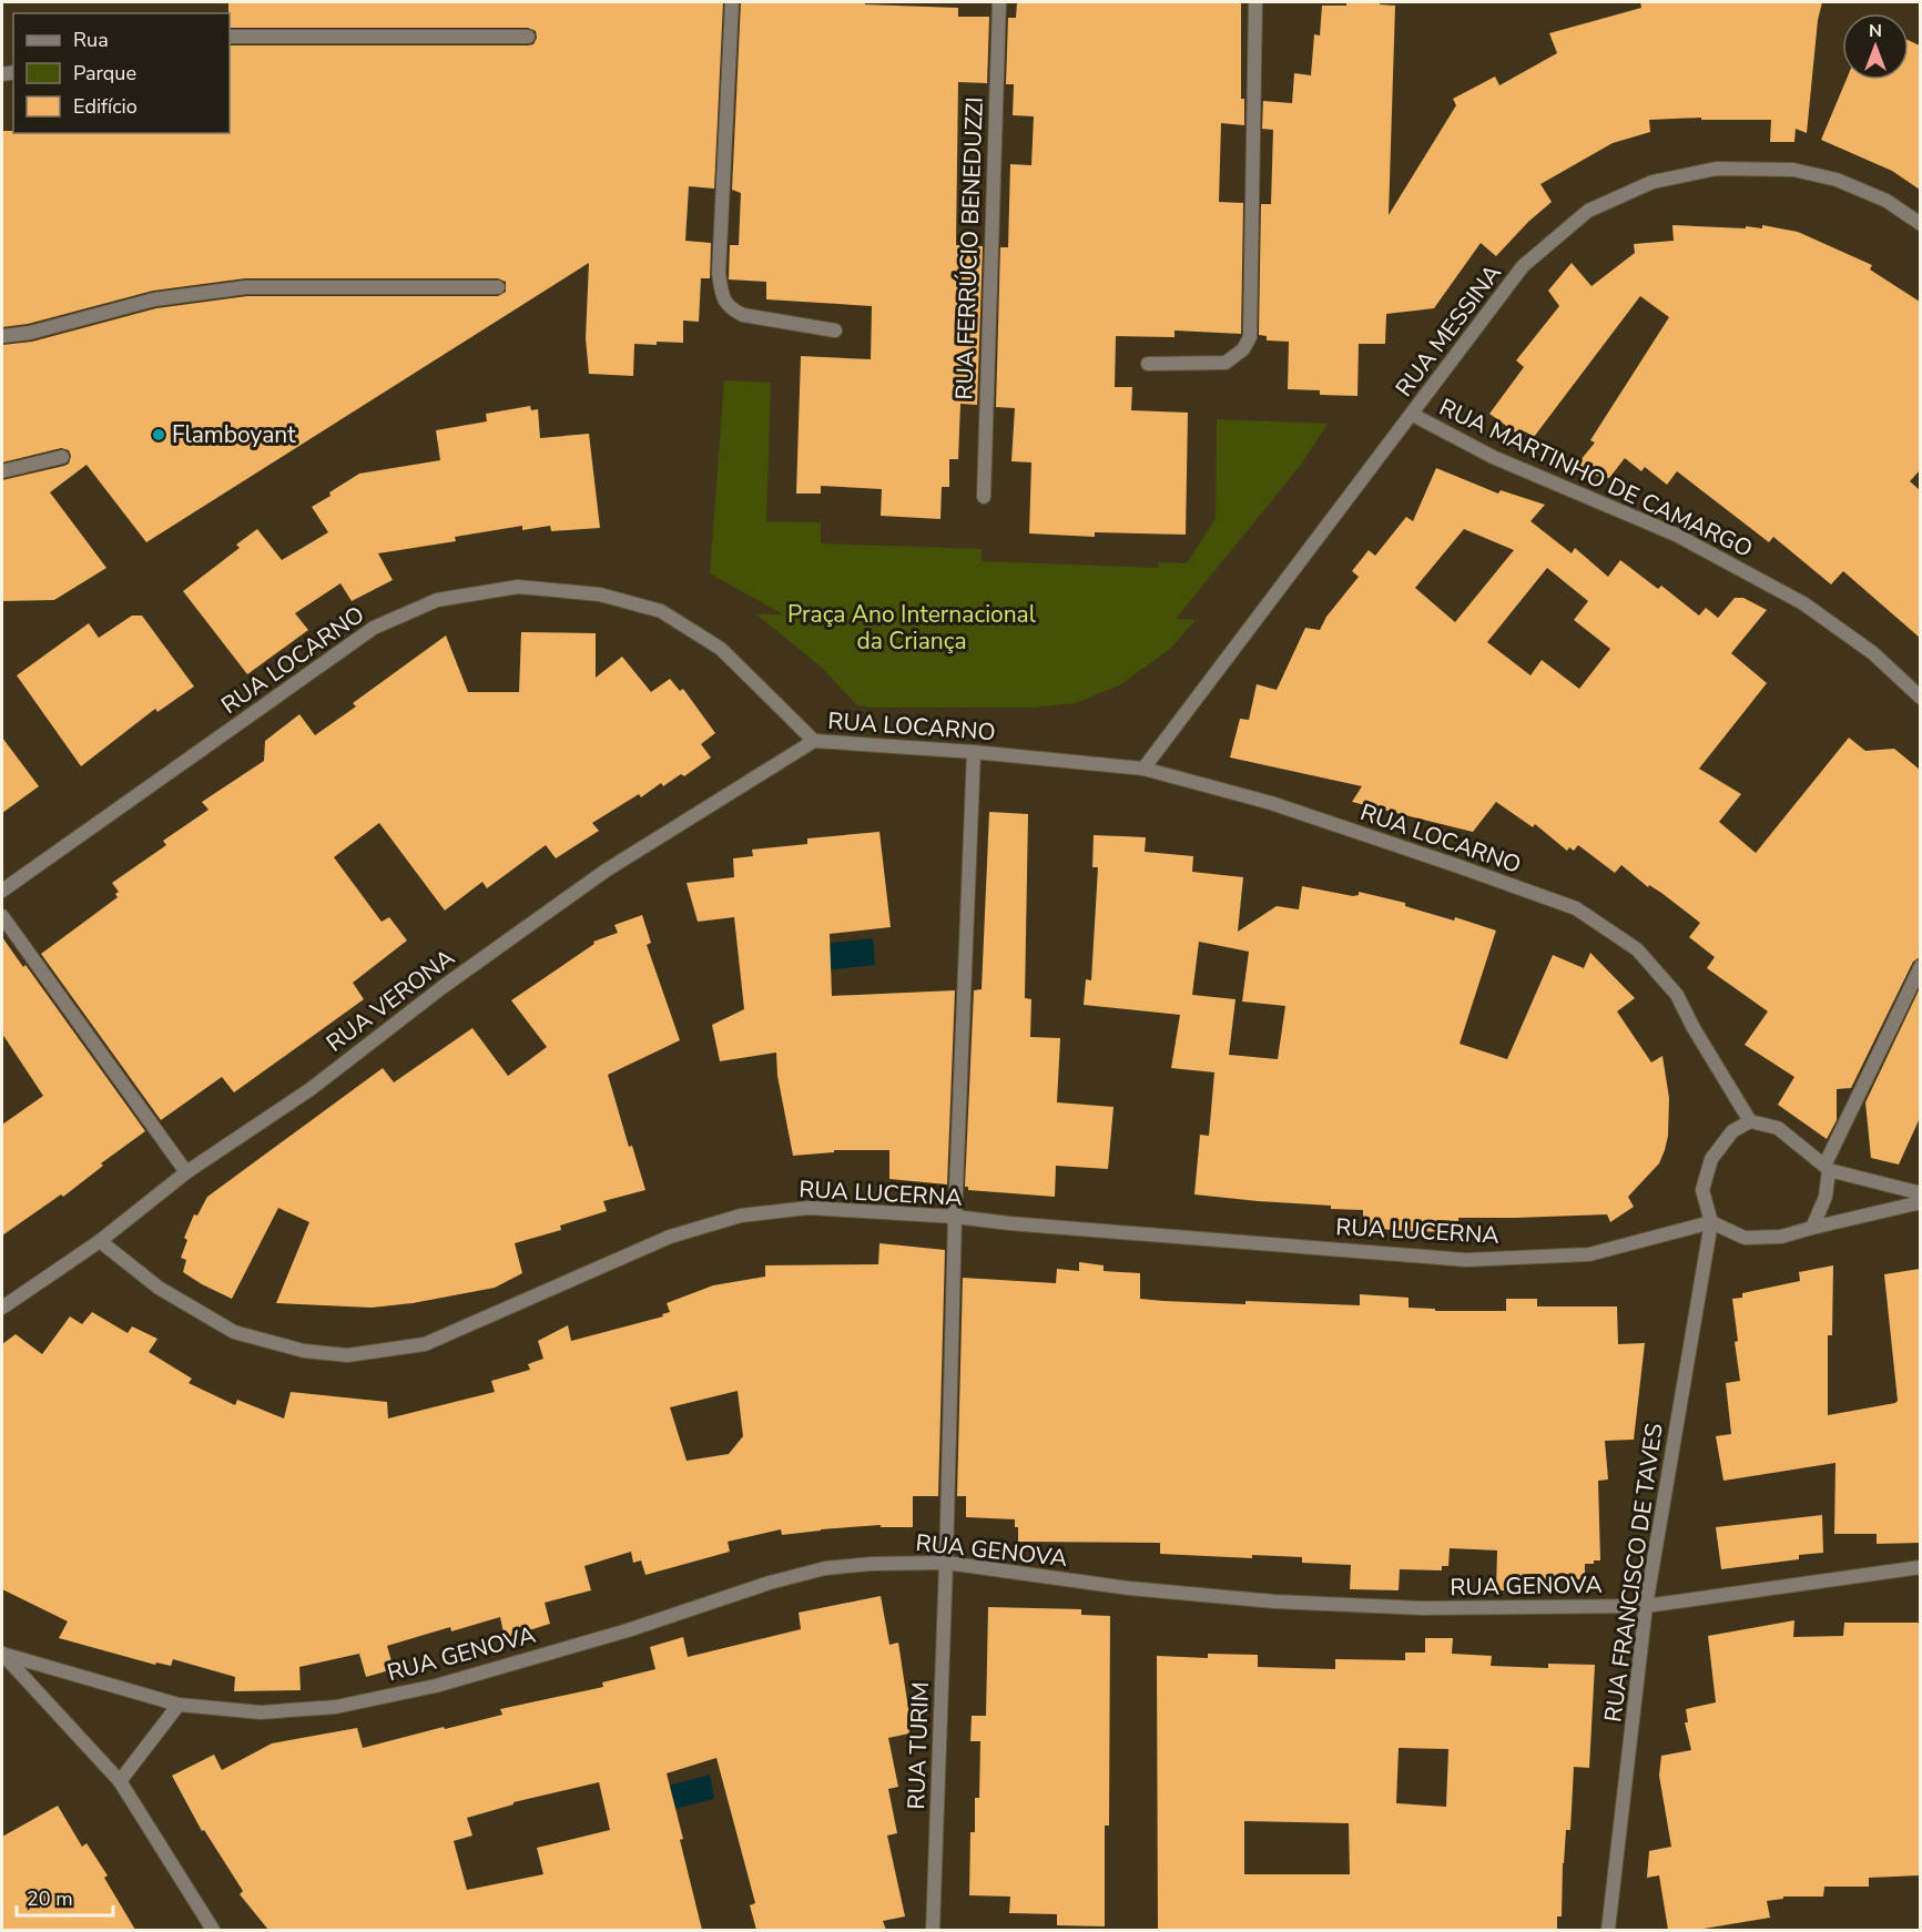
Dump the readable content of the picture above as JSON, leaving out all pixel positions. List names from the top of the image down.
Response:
{
  "streets": {
    "street": [
      "RUA FERRÚCIO BENEDUZZI",
      "RUA MESSINA",
      "RUA MARTINHO DE CAMARGO",
      "RUA LOCARNO",
      "RUA VERONA",
      "RUA LUCERNA",
      "RUA GENOVA",
      "RUA FRANCISCO DE TAVES",
      "RUA TURIM"
    ]
  },
  "crossings": [
    ["RUA MESSINA", "RUA MARTINHO DE CAMARGO"],
    ["RUA MESSINA", "RUA LOCARNO"],
    ["RUA LOCARNO", "RUA VERONA"],
    ["RUA LOCARNO", "RUA LUCERNA"],
    ["RUA LOCARNO", "RUA FRANCISCO DE TAVES"],
    ["RUA LOCARNO", "RUA TURIM"],
    ["RUA VERONA", "RUA LUCERNA"],
    ["RUA LUCERNA", "RUA FRANCISCO DE TAVES"],
    ["RUA LUCERNA", "RUA TURIM"],
    ["RUA GENOVA", "RUA FRANCISCO DE TAVES"],
    ["RUA GENOVA", "RUA TURIM"]
  ],
  "parks": ["Praça Ano Internacional da Criança"],
  "places": ["Flamboyant"],
  "legend": ["Rua", "Parque", "Edifício"],
  "scale_bar": "20 m",
  "north": "top"
}
